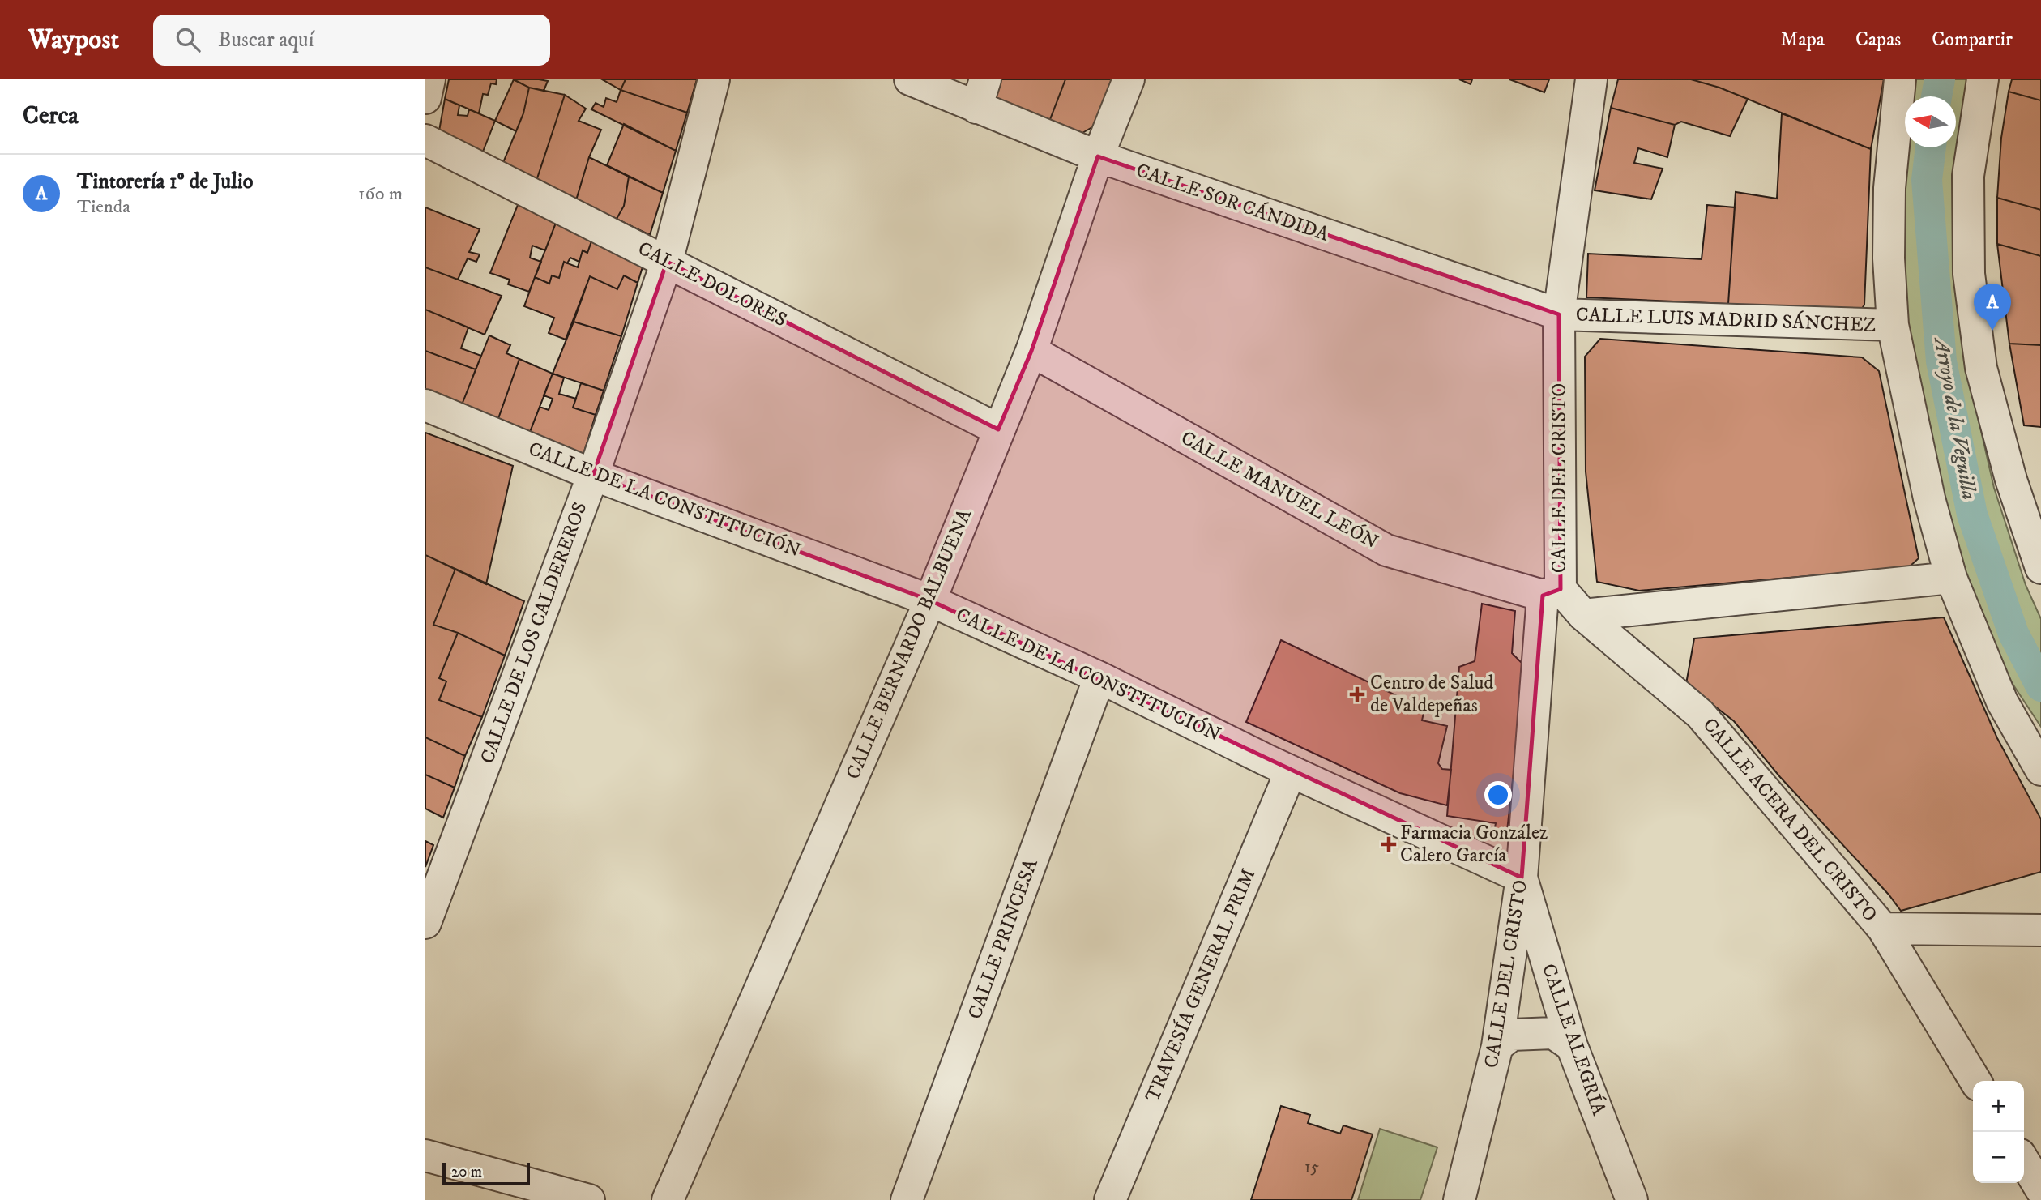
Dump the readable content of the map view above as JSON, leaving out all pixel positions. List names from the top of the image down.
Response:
{
  "streets": {
    "street": [
      "CALLE SOR CÁNDIDA",
      "CALLE DOLORES",
      "CALLE LUIS MADRID SÁNCHEZ",
      "CALLE DEL CRISTO",
      "CALLE MANUEL LEÓN",
      "CALLE DE LA CONSTITUCIÓN",
      "CALLE DE LOS CALDEREROS",
      "CALLE BERNARDO BALBUENA",
      "CALLE ACERA DEL CRISTO",
      "CALLE PRINCESA",
      "TRAVESÍA GENERAL PRIM",
      "CALLE ALEGRÍA"
    ]
  },
  "crossings": [
    ["CALLE SOR CÁNDIDA", "CALLE LUIS MADRID SÁNCHEZ"],
    ["CALLE SOR CÁNDIDA", "CALLE DEL CRISTO"],
    ["CALLE SOR CÁNDIDA", "CALLE BERNARDO BALBUENA"],
    ["CALLE DOLORES", "CALLE DE LOS CALDEREROS"],
    ["CALLE DOLORES", "CALLE BERNARDO BALBUENA"],
    ["CALLE LUIS MADRID SÁNCHEZ", "CALLE DEL CRISTO"],
    ["CALLE DEL CRISTO", "CALLE MANUEL LEÓN"],
    ["CALLE DEL CRISTO", "CALLE DE LA CONSTITUCIÓN"],
    ["CALLE DEL CRISTO", "CALLE ACERA DEL CRISTO"],
    ["CALLE DEL CRISTO", "CALLE ALEGRÍA"],
    ["CALLE MANUEL LEÓN", "CALLE BERNARDO BALBUENA"],
    ["CALLE MANUEL LEÓN", "CALLE ACERA DEL CRISTO"],
    ["CALLE DE LA CONSTITUCIÓN", "CALLE DE LOS CALDEREROS"],
    ["CALLE DE LA CONSTITUCIÓN", "CALLE BERNARDO BALBUENA"],
    ["CALLE DE LA CONSTITUCIÓN", "CALLE PRINCESA"],
    ["CALLE DE LA CONSTITUCIÓN", "TRAVESÍA GENERAL PRIM"],
    ["CALLE DE LA CONSTITUCIÓN", "CALLE ALEGRÍA"]
  ],
  "water": ["Arroyo de la Veguilla"],
  "places": {
    "health": ["Centro de Salud de Valdepeñas", "Farmacia González Calero García"]
  },
  "house_numbers": ["15"],
  "scale_bar": "20 m",
  "north": "left",
  "page": {
    "header": "Waypost",
    "search": "Buscar aquí",
    "nav": ["Mapa", "Capas", "Compartir"],
    "heading": "Cerca",
    "list": [
      {
        "mark": "A",
        "name": "Tintorería 1º de Julio",
        "note": "Tienda",
        "value": "160 m"
      }
    ],
    "pins": "A",
    "map_buttons": ["+", "−"],
    "scale": "20 m"
  }
}
